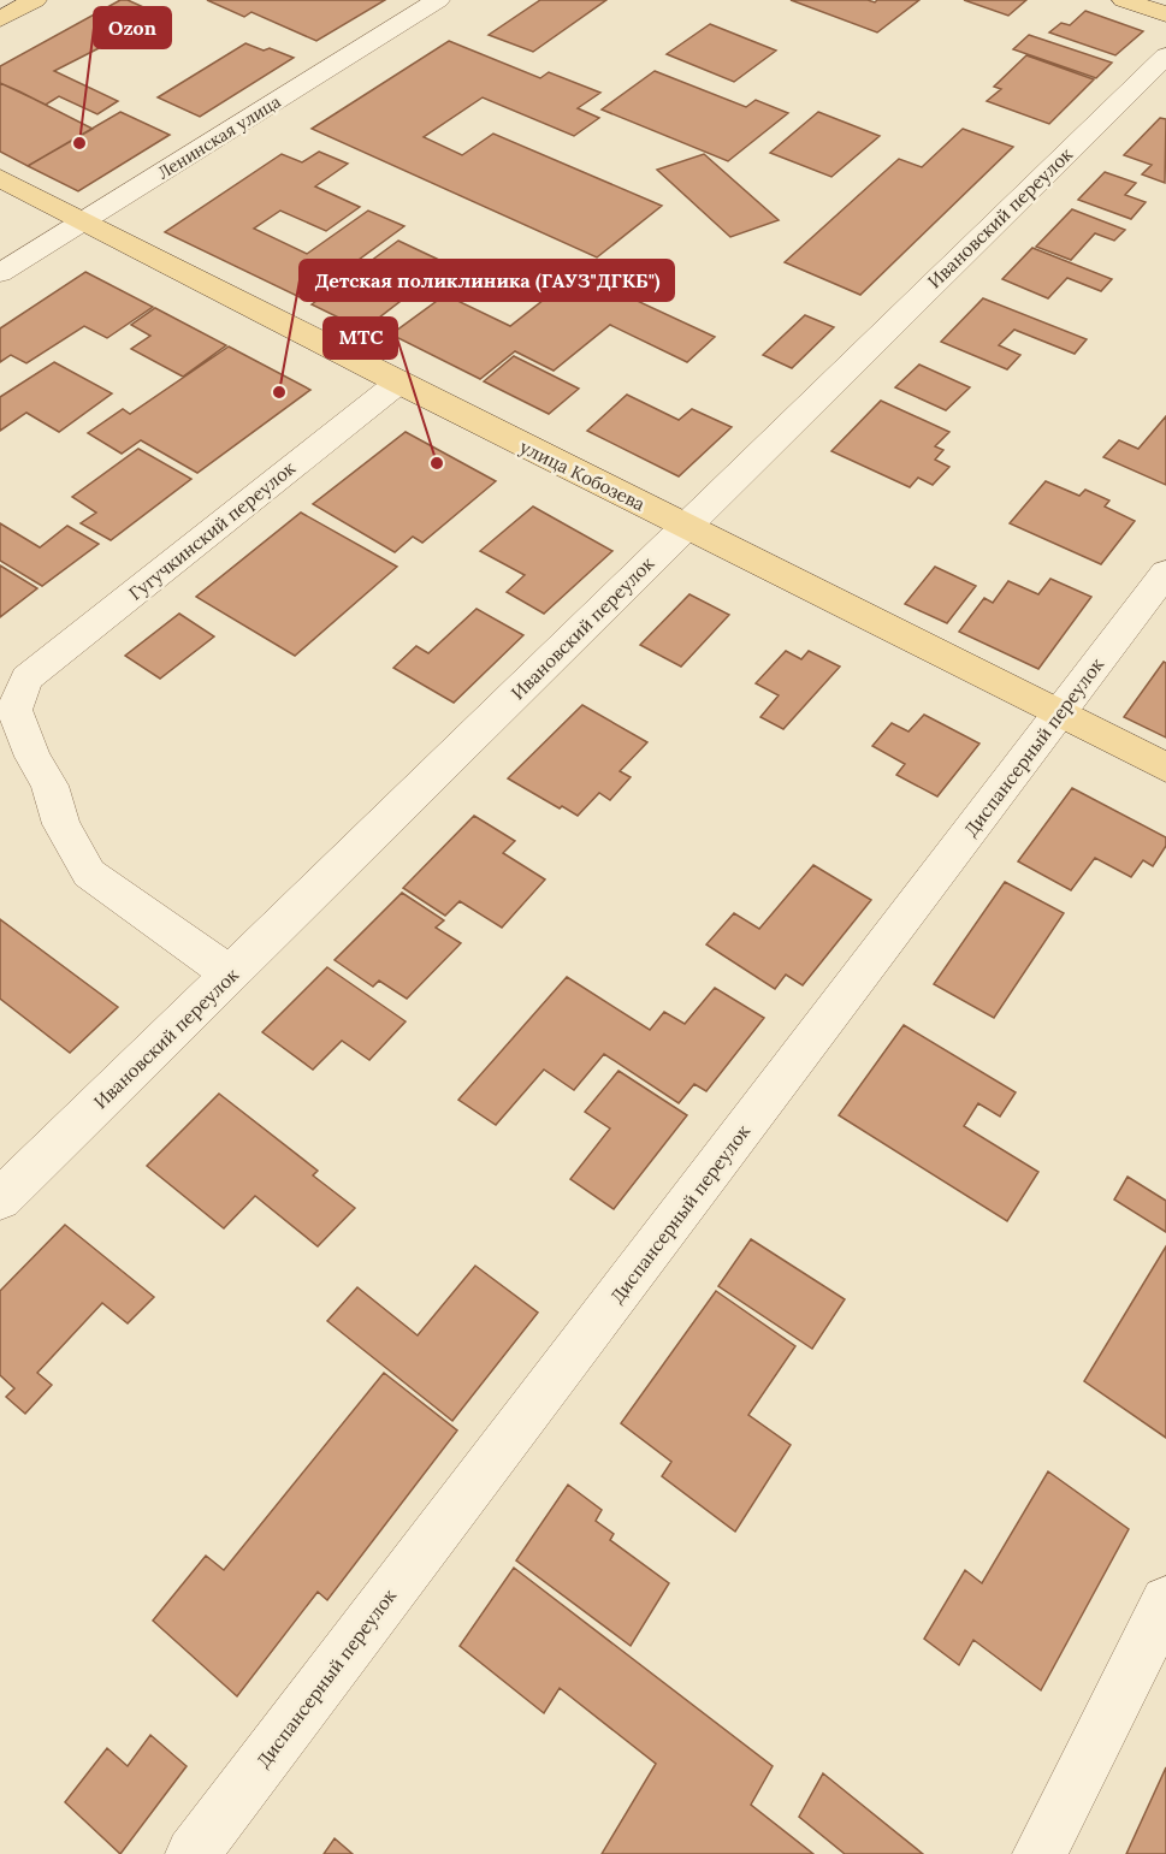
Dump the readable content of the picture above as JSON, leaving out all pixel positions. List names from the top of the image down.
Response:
{
  "streets": {
    "main road": ["улица Кобозева"],
    "street": [
      "Ленинская улица",
      "Ивановский переулок",
      "Гугучкинский переулок",
      "Диспансерный переулок"
    ]
  },
  "crossings": [
    ["Ленинская улица", "улица Кобозева"],
    ["Ивановский переулок", "улица Кобозева"],
    ["Ивановский переулок", "Гугучкинский переулок"],
    ["улица Кобозева", "Гугучкинский переулок"],
    ["улица Кобозева", "Диспансерный переулок"]
  ],
  "places": ["Ozon", "Детская поликлиника (ГАУЗ\"ДГКБ\")", "МТС"]
}
